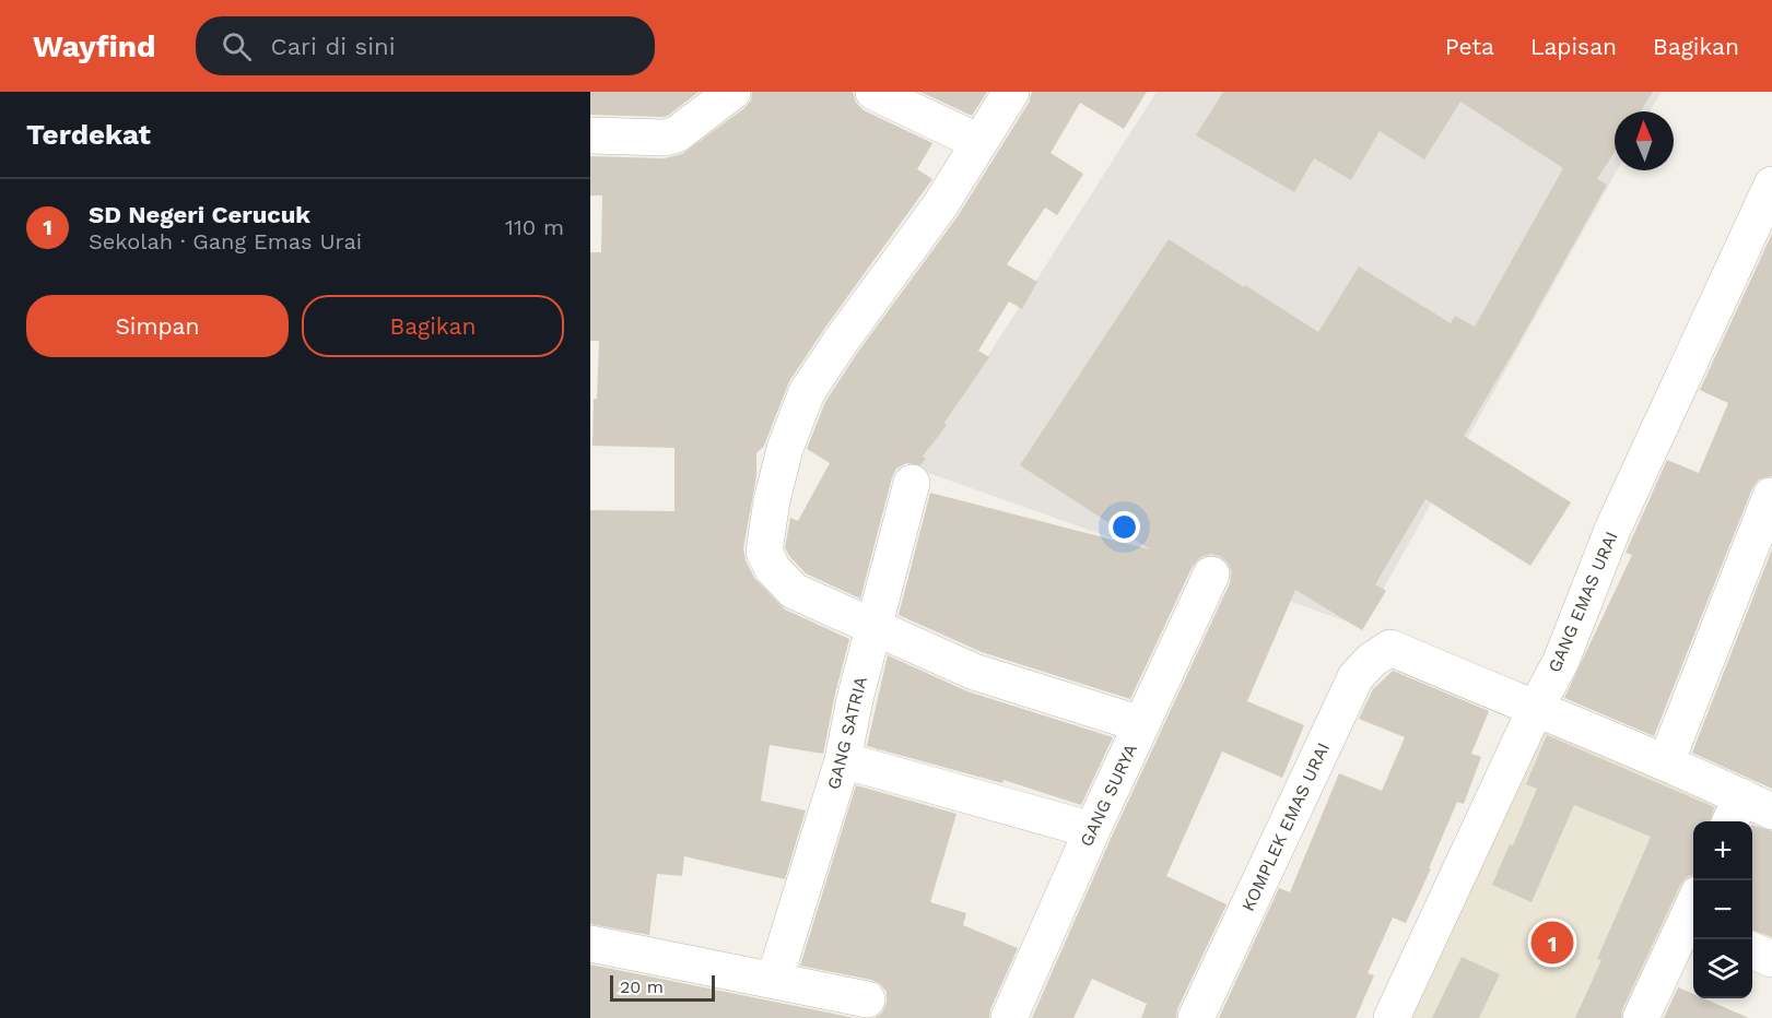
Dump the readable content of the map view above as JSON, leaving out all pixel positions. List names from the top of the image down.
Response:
{
  "streets": {
    "street": [
      "GANG EMAS URAI",
      "GANG SATRIA",
      "GANG SURYA",
      "KOMPLEK EMAS URAI"
    ]
  },
  "crossings": [
    ["GANG EMAS URAI", "KOMPLEK EMAS URAI"]
  ],
  "scale_bar": "20 m",
  "north": "top",
  "page": {
    "header": "Wayfind",
    "search": "Cari di sini",
    "nav": ["Peta", "Lapisan", "Bagikan"],
    "heading": "Terdekat",
    "list": [
      {
        "mark": "1",
        "name": "SD Negeri Cerucuk",
        "note": "Sekolah · Gang Emas Urai",
        "value": "110 m"
      }
    ],
    "buttons": ["Simpan", "Bagikan"],
    "map_buttons": ["+", "−"],
    "pins": "1",
    "scale": "20 m"
  }
}
